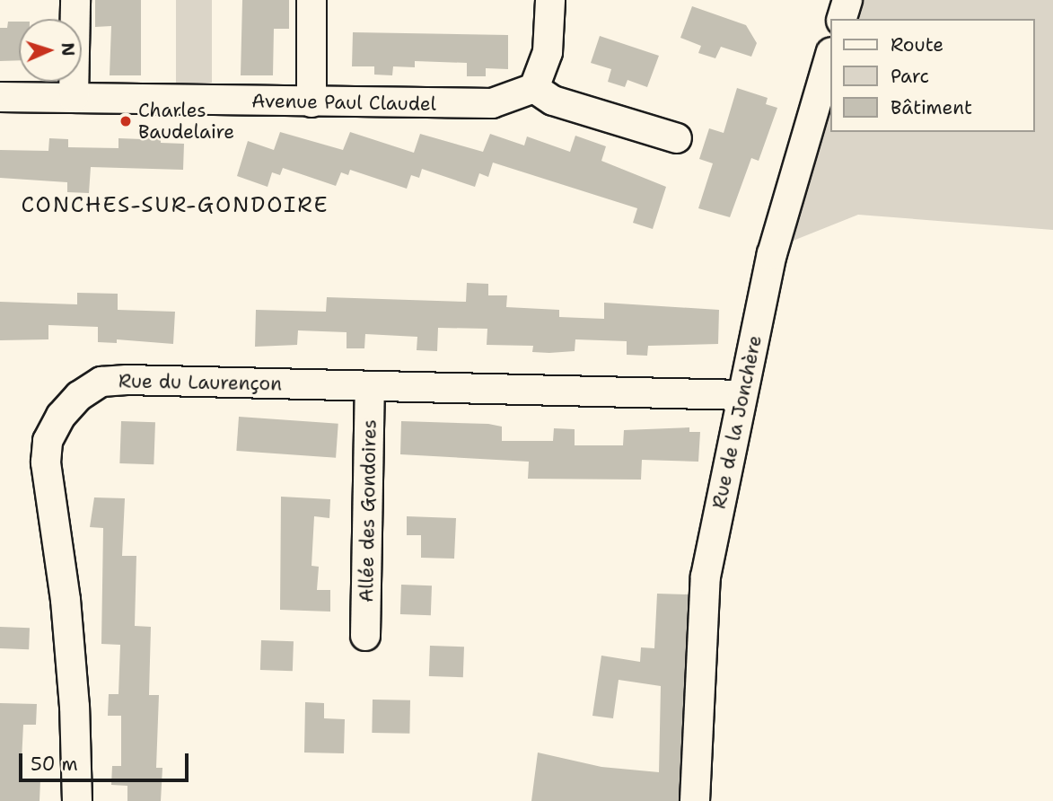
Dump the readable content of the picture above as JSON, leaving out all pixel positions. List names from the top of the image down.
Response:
{
  "streets": {
    "street": [
      "Avenue Paul Claudel",
      "Rue du Laurençon",
      "Rue de la Jonchère",
      "Allée des Gondoires"
    ]
  },
  "crossings": [
    ["Rue du Laurençon", "Rue de la Jonchère"],
    ["Rue du Laurençon", "Allée des Gondoires"]
  ],
  "districts": ["CONCHES-SUR-GONDOIRE"],
  "places": ["Charles Baudelaire"],
  "legend": ["Route", "Parc", "Bâtiment"],
  "scale_bar": "50 m",
  "north": "right"
}
